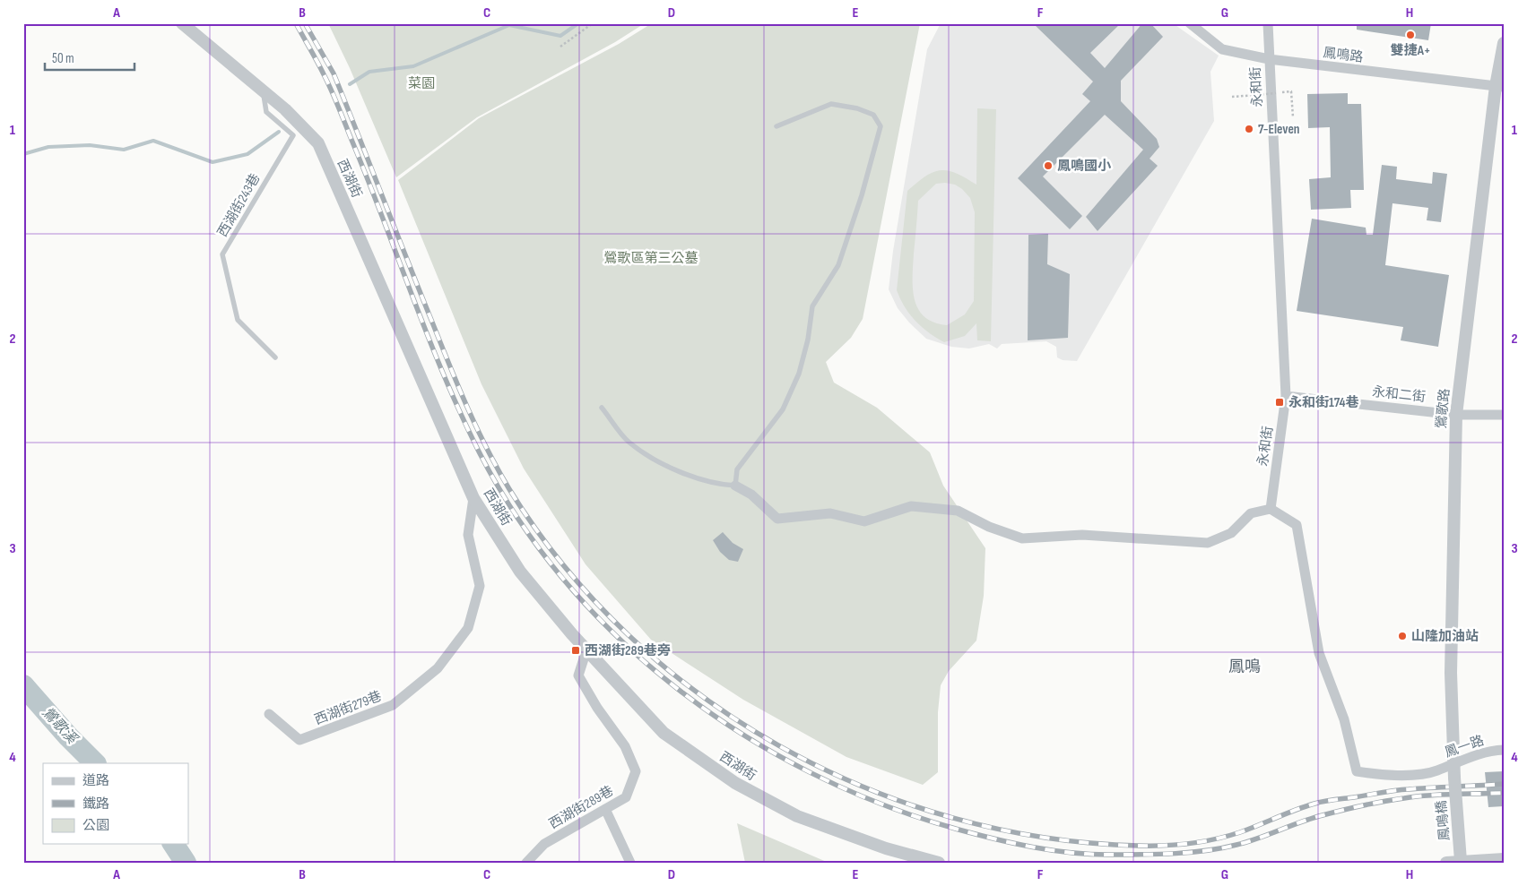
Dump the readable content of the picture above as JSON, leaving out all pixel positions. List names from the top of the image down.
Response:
{
  "streets": {
    "street": [
      "鳳鳴路",
      "永和街",
      "西湖街",
      "永和二街",
      "鶯歌路",
      "西湖街279巷",
      "鳳一路",
      "西湖街289巷",
      "鳳鳴橋"
    ],
    "lane": ["西湖街243巷"]
  },
  "crossings": [
    ["鳳鳴路", "永和街"],
    ["鳳鳴路", "鶯歌路"],
    ["永和街", "永和二街"],
    ["永和街", "鳳一路"],
    ["西湖街", "西湖街243巷"],
    ["西湖街", "西湖街279巷"],
    ["西湖街", "西湖街289巷"],
    ["永和二街", "鶯歌路"],
    ["鶯歌路", "鳳一路"],
    ["鶯歌路", "鳳鳴橋"]
  ],
  "districts": ["鳳鳴"],
  "water": ["鶯歌溪"],
  "parks": ["菜園", "鶯歌區第三公墓"],
  "places": {
    "other": [
      "雙捷A+",
      "7-Eleven",
      "鳳鳴國小",
      "山隆加油站"
    ],
    "transit": ["永和街174巷", "西湖街289巷旁"]
  },
  "legend": ["道路", "鐵路", "公園"],
  "scale_bar": "50 m",
  "grid": {
    "columns": [
      "A",
      "B",
      "C",
      "D",
      "E",
      "F",
      "G",
      "H"
    ],
    "rows": [
      "1",
      "2",
      "3",
      "4"
    ]
  }
}
